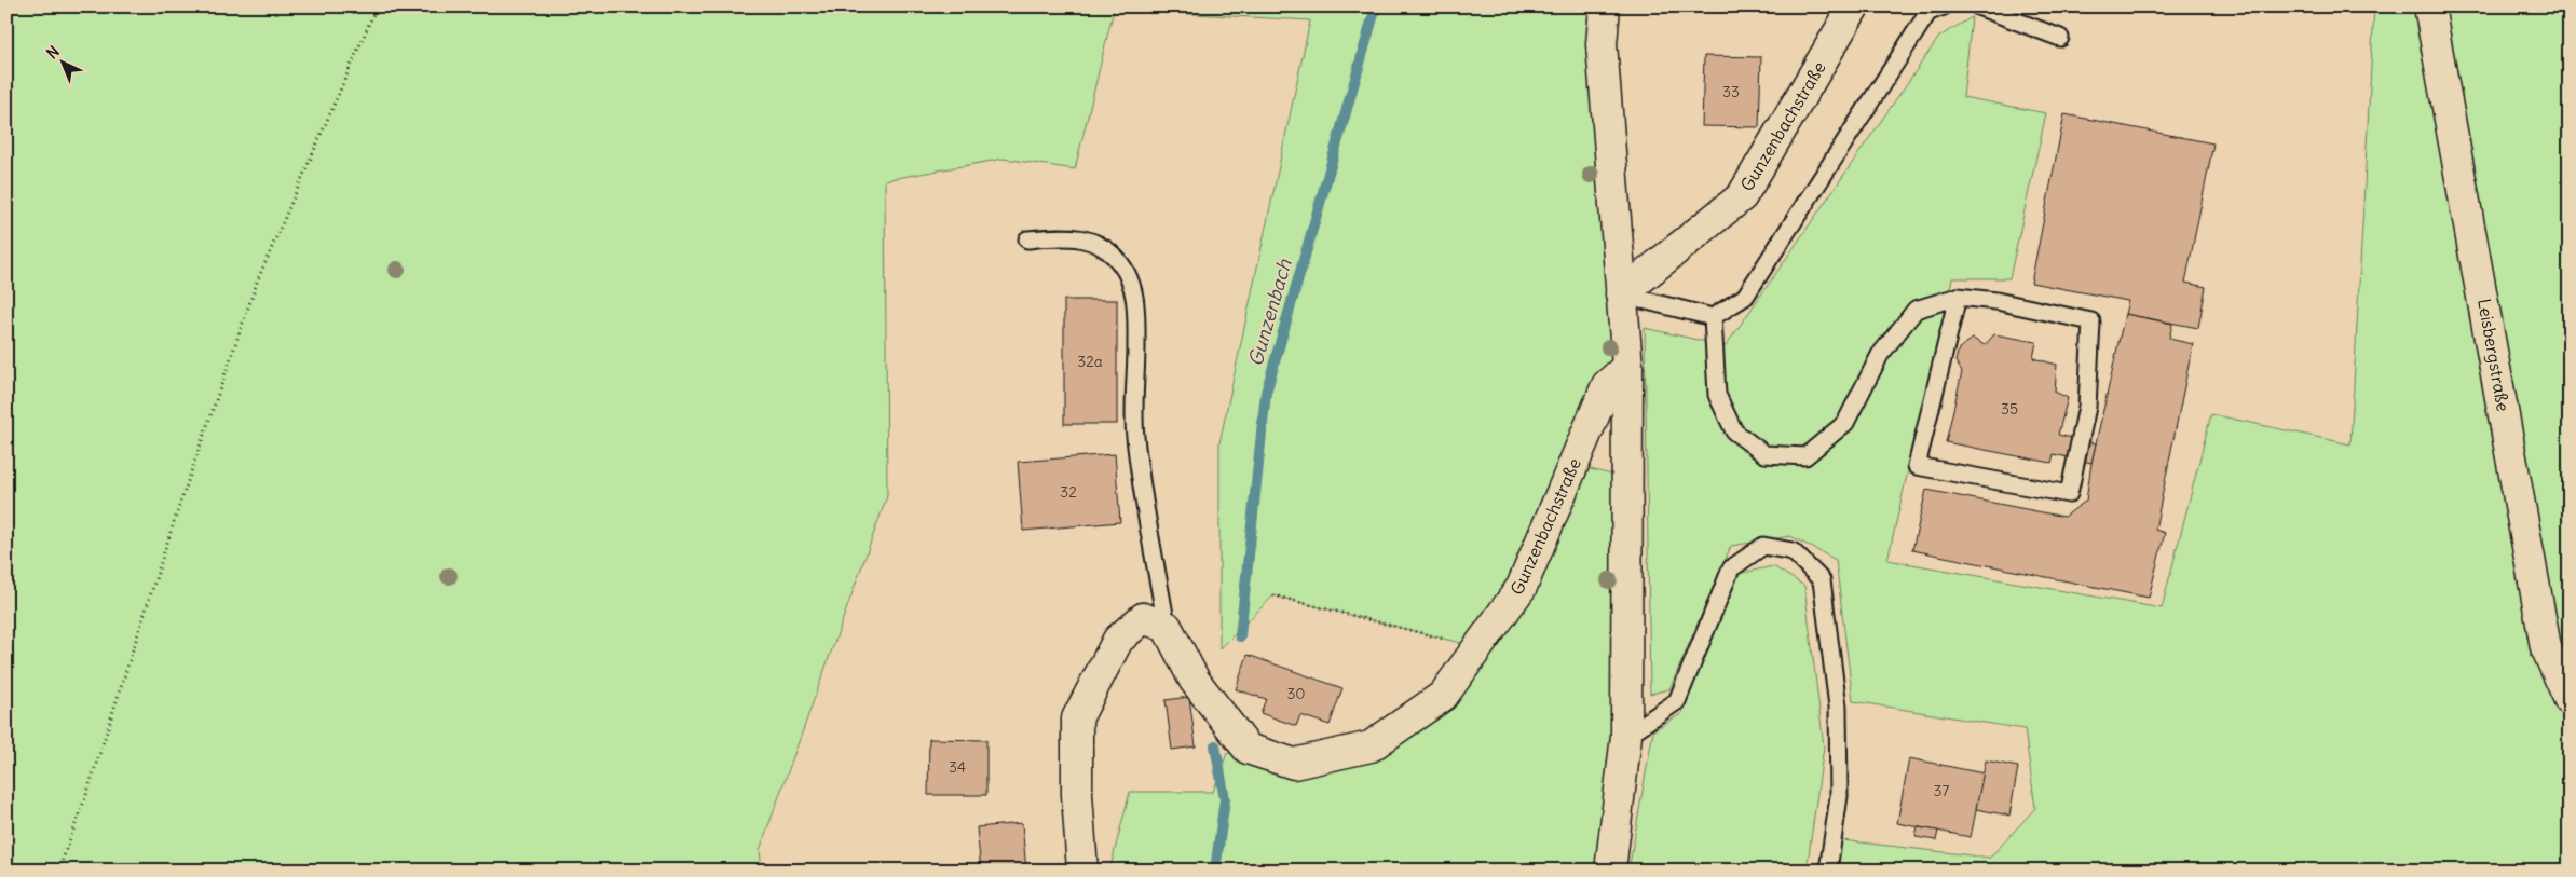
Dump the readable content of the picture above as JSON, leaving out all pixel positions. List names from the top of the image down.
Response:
{
  "streets": {
    "street": ["Gunzenbachstraße", "Leisbergstraße"]
  },
  "water": ["Gunzenbach"],
  "house_numbers": [
    "33",
    "32a",
    "35",
    "32",
    "30",
    "34",
    "37"
  ],
  "north": "top left"
}
